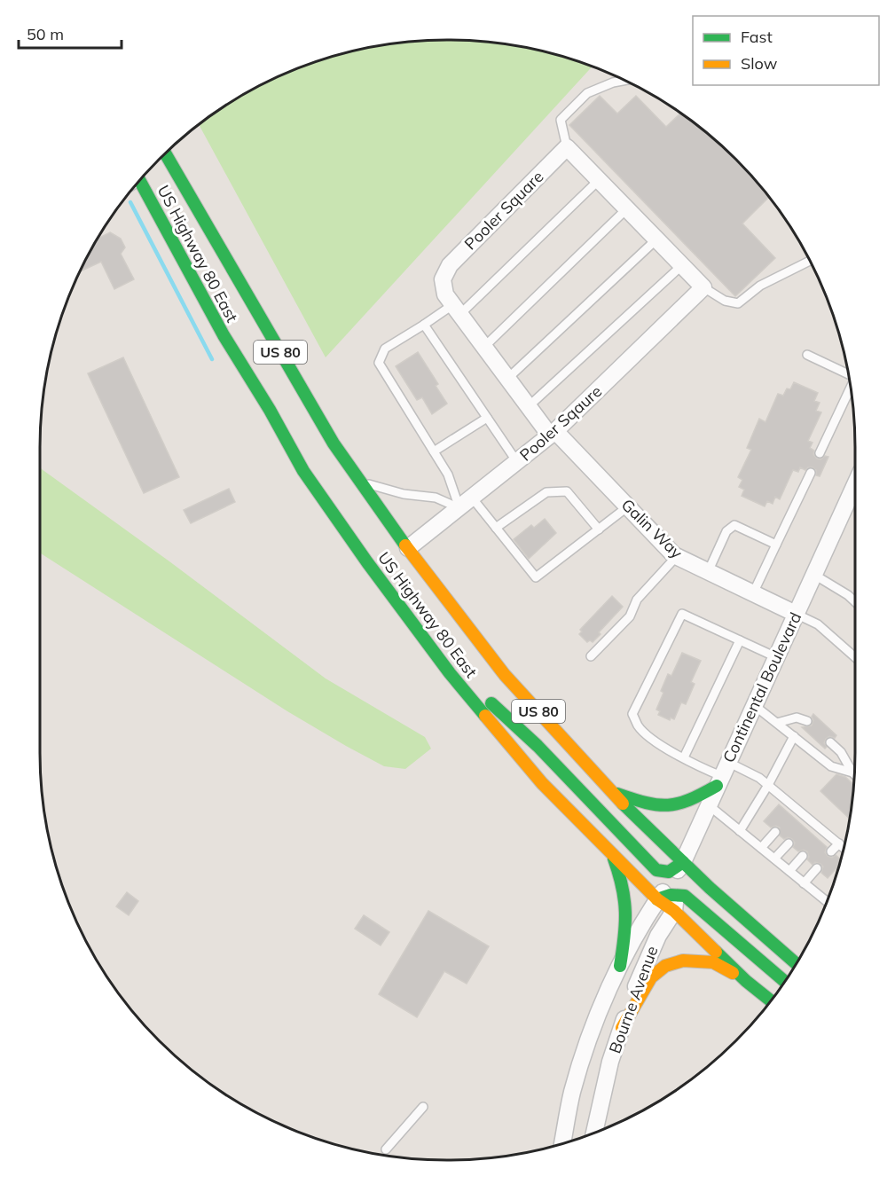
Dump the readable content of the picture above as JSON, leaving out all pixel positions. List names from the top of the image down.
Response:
{
  "streets": {
    "main road": ["US Highway 80 East", "US 80"],
    "street": [
      "Pooler Square",
      "Pooler Sqaure",
      "Galin Way",
      "Continental Boulevard",
      "Bourne Avenue"
    ]
  },
  "crossings": [
    ["Pooler Square", "Pooler Sqaure"],
    ["Pooler Square", "Galin Way"],
    ["US Highway 80 East", "Pooler Sqaure"],
    ["US Highway 80 East", "Continental Boulevard"],
    ["US Highway 80 East", "Bourne Avenue"],
    ["Pooler Sqaure", "Galin Way"],
    ["Galin Way", "Continental Boulevard"],
    ["Continental Boulevard", "Bourne Avenue"]
  ],
  "legend": ["Fast", "Slow"],
  "scale_bar": "50 m"
}
